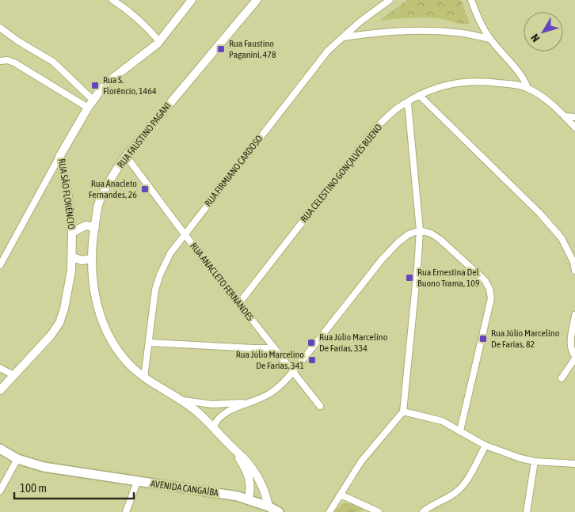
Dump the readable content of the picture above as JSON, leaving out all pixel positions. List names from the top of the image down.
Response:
{
  "streets": {
    "main road": ["AVENIDA CANGAÍBA"],
    "street": [
      "RUA FAUSTINO PAGANI",
      "RUA FIRMIANO CARDOSO",
      "RUA CELESTINO GONÇALVES BUENO",
      "RUA SÃO FLORÊNCIO",
      "RUA ANACLETO FERNANDES"
    ]
  },
  "crossings": [
    ["RUA FAUSTINO PAGANI", "RUA FIRMIANO CARDOSO"],
    ["RUA FAUSTINO PAGANI", "RUA ANACLETO FERNANDES"],
    ["RUA FAUSTINO PAGANI", "AVENIDA CANGAÍBA"],
    ["RUA FIRMIANO CARDOSO", "RUA ANACLETO FERNANDES"],
    ["RUA CELESTINO GONÇALVES BUENO", "RUA ANACLETO FERNANDES"]
  ],
  "places": {
    "transit": [
      "Rua Faustino Paganini, 478",
      "Rua S. Florêncio, 1464",
      "Rua Anacleto Fernandes, 26",
      "Rua Ernestina Del Buono Trama, 109",
      "Rua Júlio Marcelino De Farias, 82",
      "Rua Júlio Marcelino De Farias, 334",
      "Rua Júlio Marcelino De Farias, 341"
    ]
  },
  "scale_bar": "100 m",
  "north": "bottom left"
}
